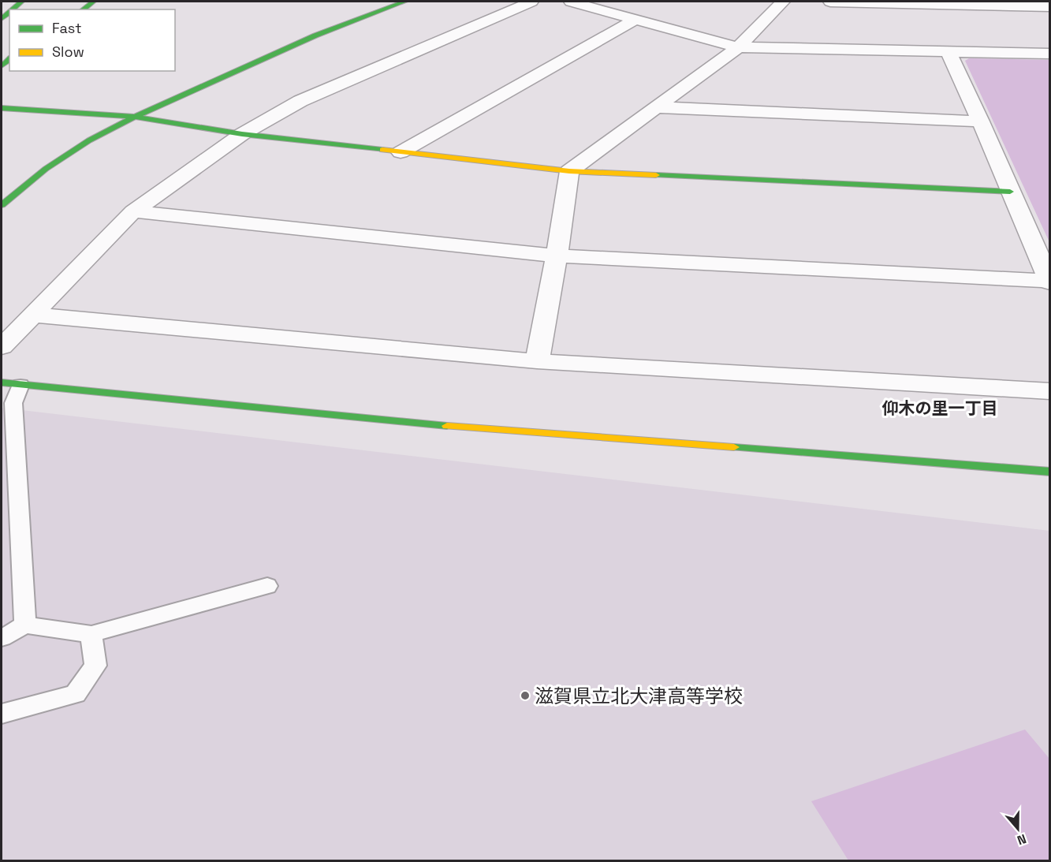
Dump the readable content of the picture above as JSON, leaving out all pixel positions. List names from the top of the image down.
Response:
{
  "districts": ["仰木の里一丁目"],
  "places": ["滋賀県立北大津高等学校"],
  "legend": ["Fast", "Slow"],
  "north": "bottom"
}
